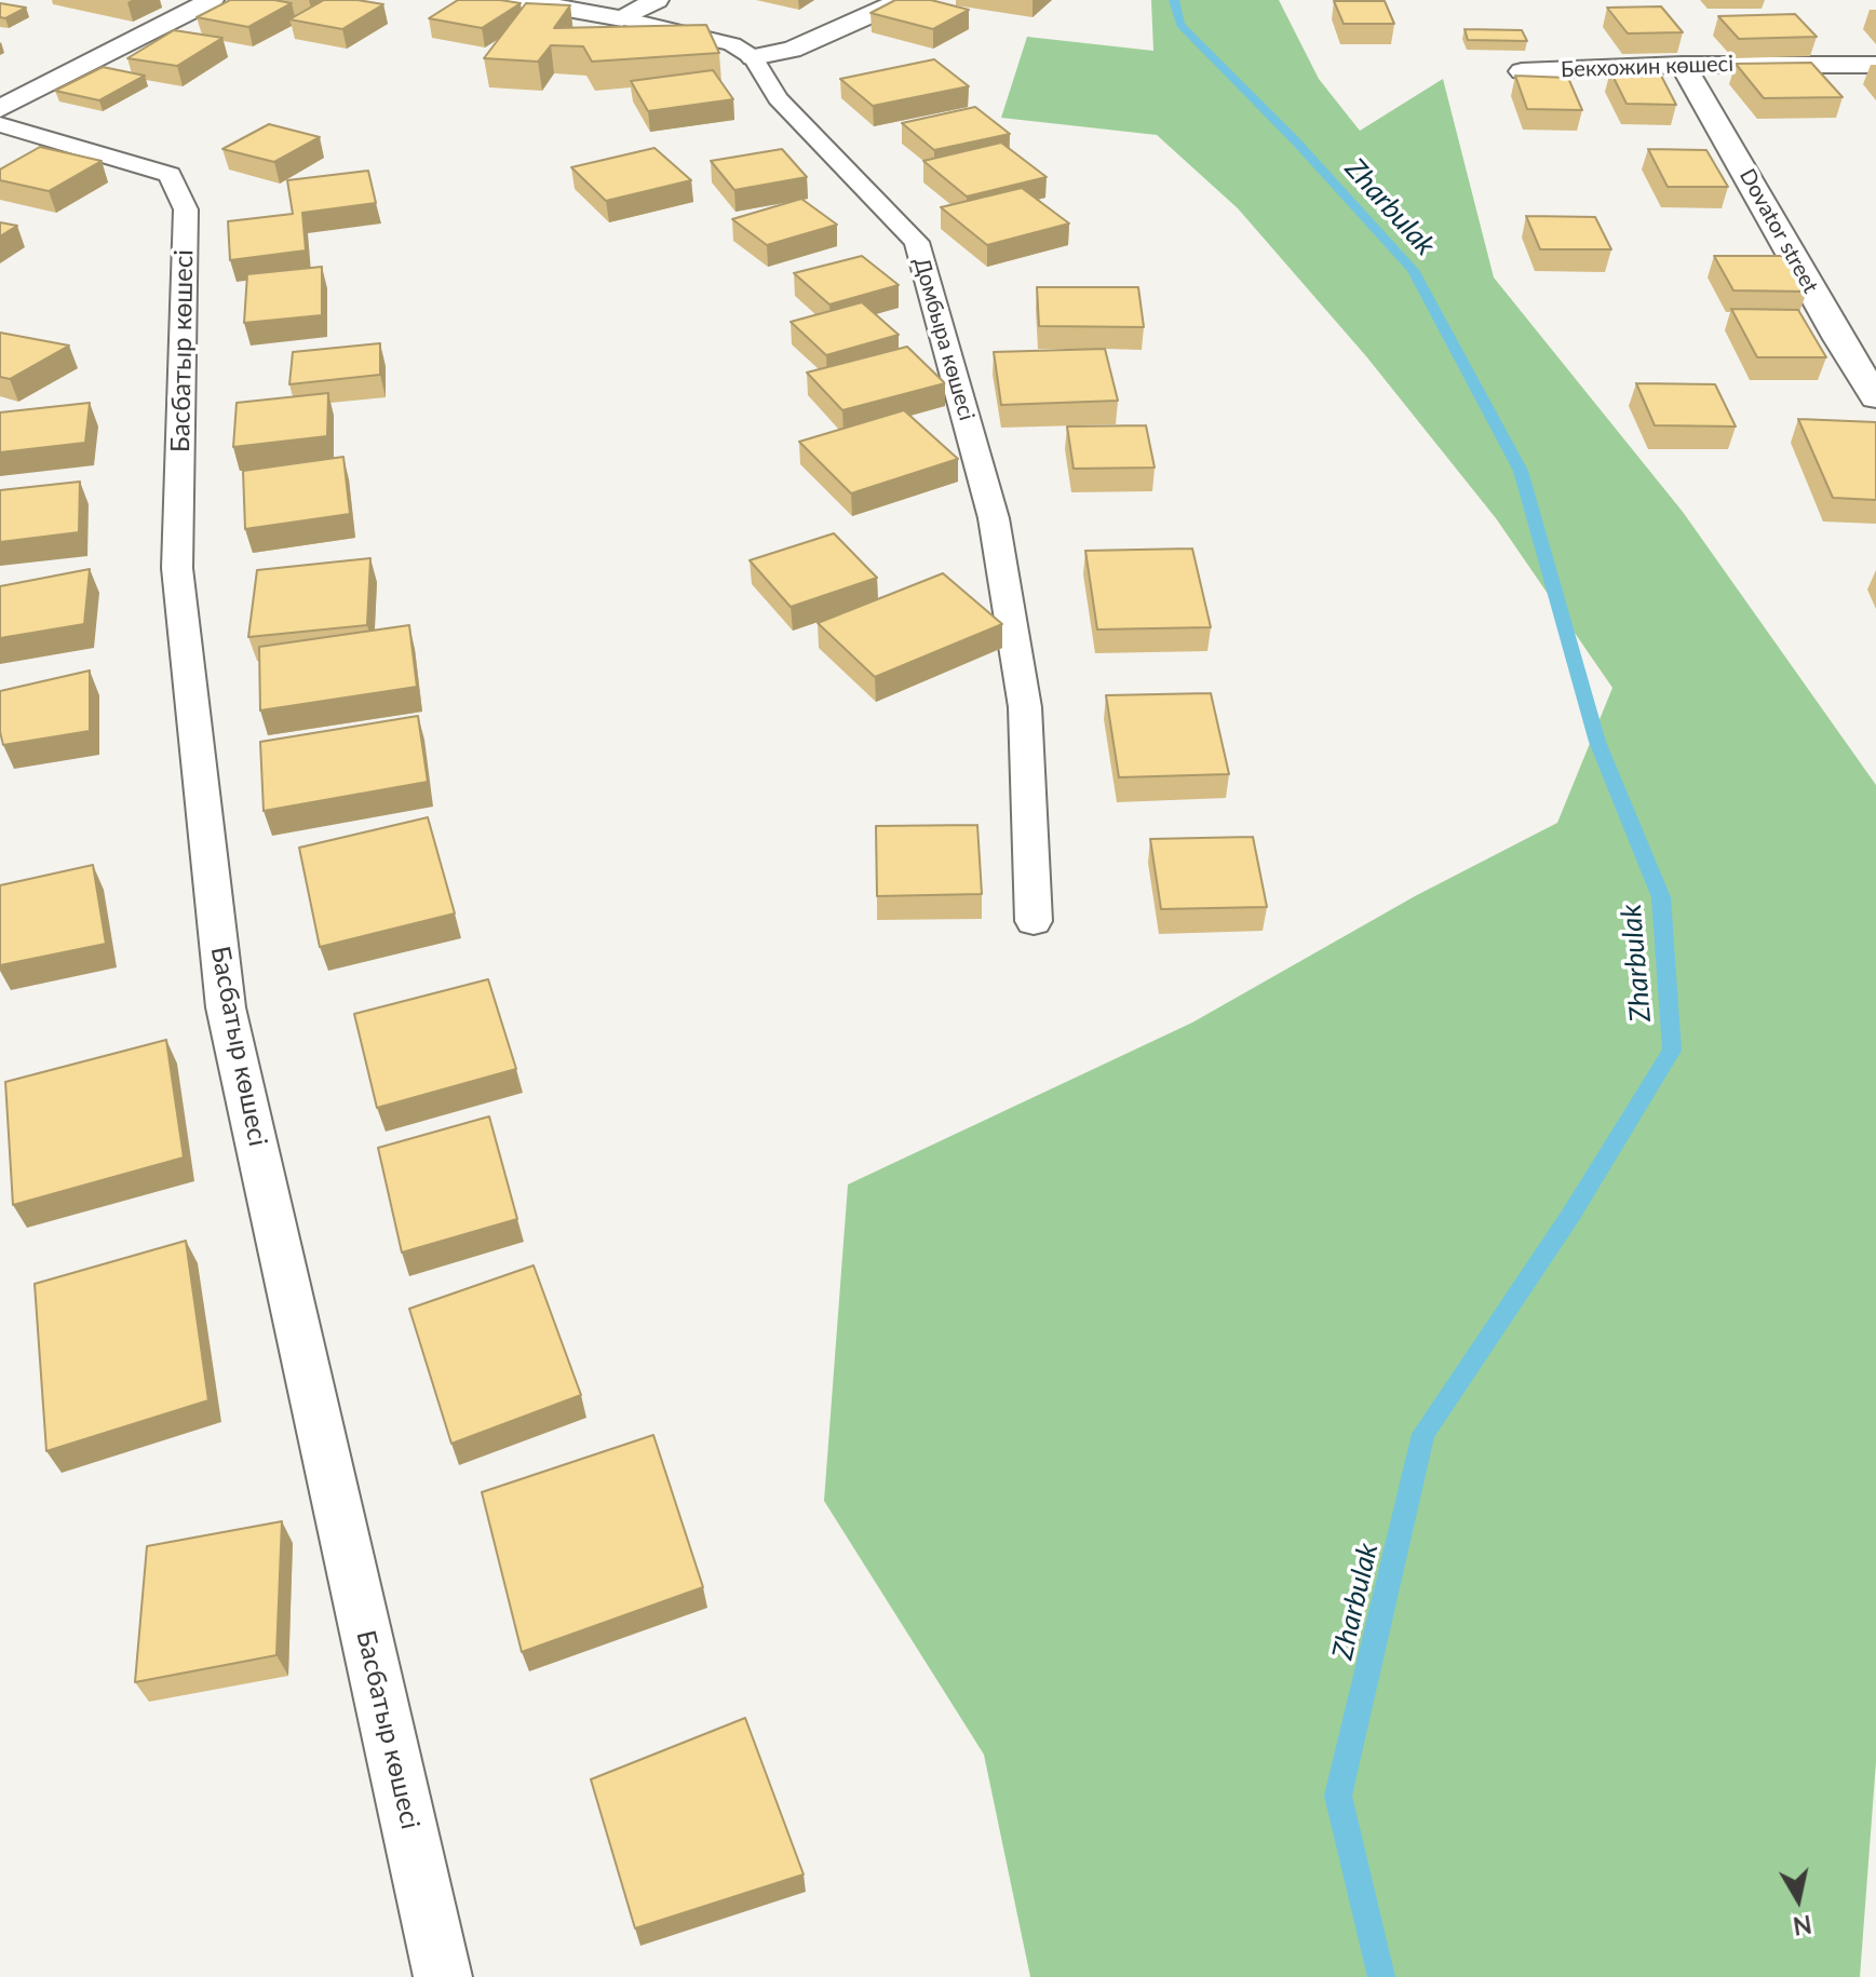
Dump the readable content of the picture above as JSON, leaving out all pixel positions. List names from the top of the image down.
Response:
{
  "streets": {
    "street": ["Бекхожин көшесі", "Dovator street"],
    "lane": ["Домбыра көшесі", "Басбатыр көшесі"]
  },
  "crossings": [
    ["Бекхожин көшесі", "Dovator street"]
  ],
  "water": ["Zharbulak"],
  "north": "bottom"
}
